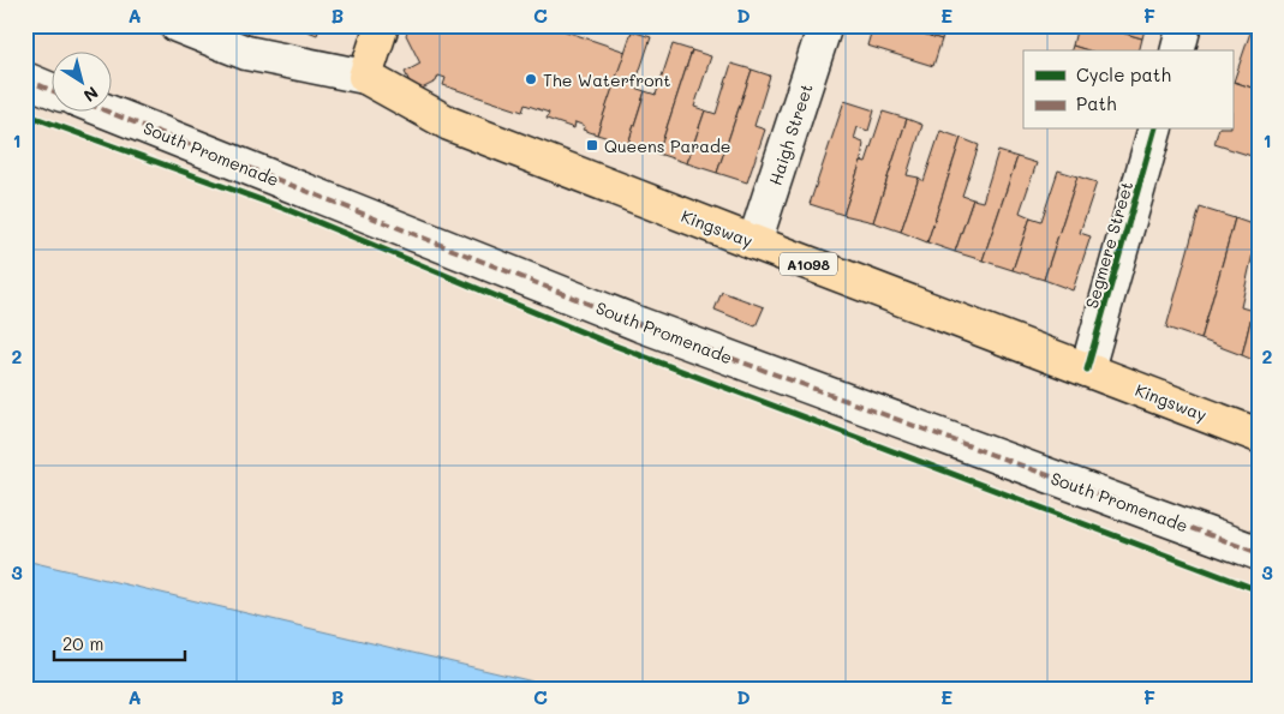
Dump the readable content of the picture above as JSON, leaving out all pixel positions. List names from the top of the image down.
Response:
{
  "streets": {
    "main road": ["Kingsway", "A1098"],
    "street": ["Haigh Street", "South Promenade", "Segmere Street"]
  },
  "crossings": [
    ["Haigh Street", "Kingsway"],
    ["Kingsway", "Segmere Street"]
  ],
  "places": {
    "other": ["The Waterfront"],
    "transit": ["Queens Parade"]
  },
  "legend": ["Cycle path", "Path"],
  "scale_bar": "20 m",
  "north": "bottom right",
  "grid": {
    "columns": [
      "A",
      "B",
      "C",
      "D",
      "E",
      "F"
    ],
    "rows": ["1", "2", "3"]
  }
}
